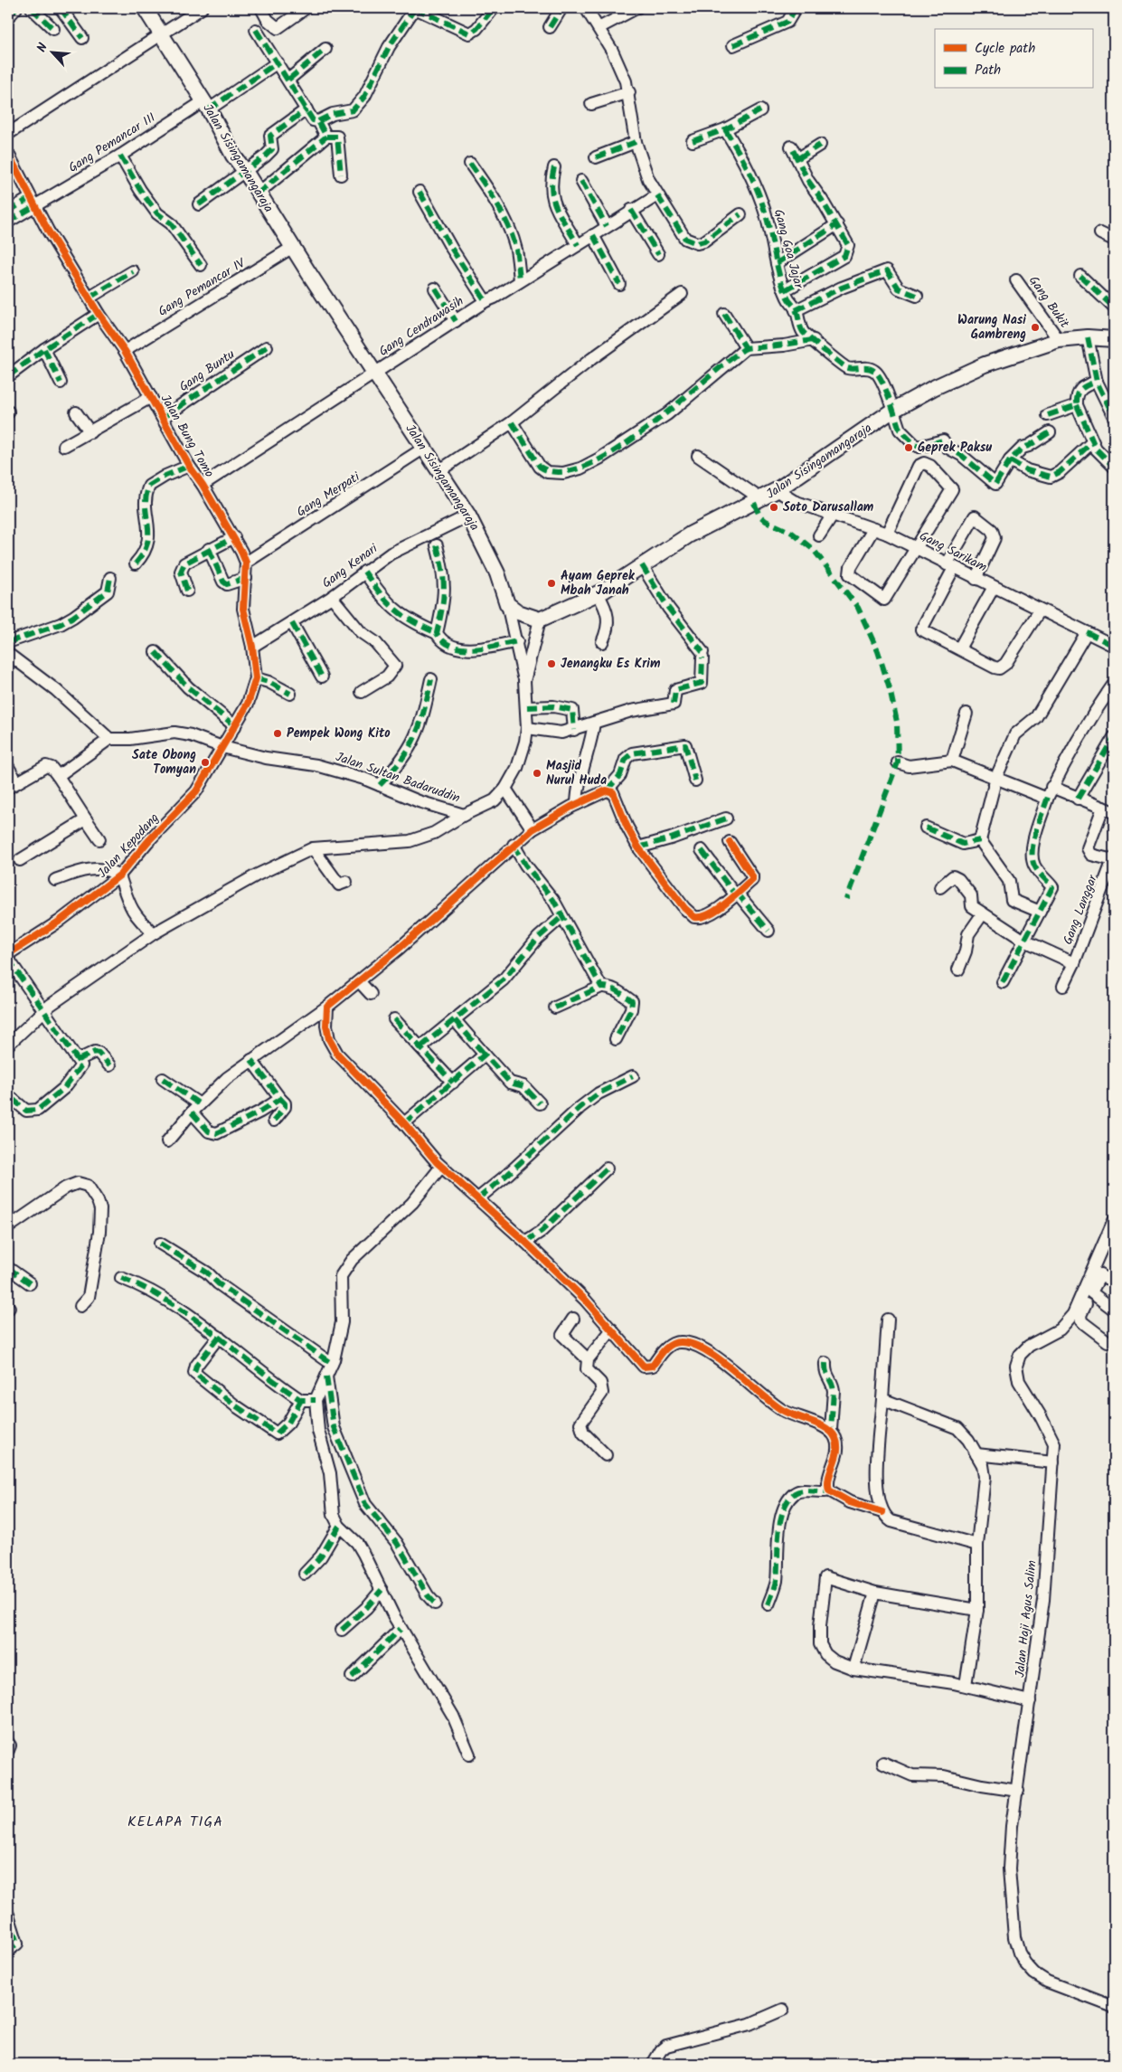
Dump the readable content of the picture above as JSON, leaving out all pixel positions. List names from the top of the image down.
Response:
{
  "streets": {
    "main road": ["Jalan Sisingamangaraja"],
    "street": [
      "Gang Pemancar III",
      "Gang Goa Jajar",
      "Gang Pemancar IV",
      "Gang Bukit",
      "Gang Cendrawasih",
      "Gang Buntu",
      "Jalan Bung Tomo",
      "Gang Merpati",
      "Gang Sarikam",
      "Gang Kenari",
      "Jalan Sultan Badaruddin",
      "Jalan Kepodang",
      "Gang Langgar",
      "Jalan Haji Agus Salim"
    ]
  },
  "crossings": [
    ["Gang Pemancar III", "Jalan Sisingamangaraja"],
    ["Gang Pemancar III", "Jalan Bung Tomo"],
    ["Jalan Sisingamangaraja", "Gang Goa Jajar"],
    ["Jalan Sisingamangaraja", "Gang Pemancar IV"],
    ["Jalan Sisingamangaraja", "Gang Bukit"],
    ["Jalan Sisingamangaraja", "Gang Cendrawasih"],
    ["Jalan Sisingamangaraja", "Gang Merpati"],
    ["Jalan Sisingamangaraja", "Gang Sarikam"],
    ["Jalan Sisingamangaraja", "Gang Kenari"],
    ["Jalan Sisingamangaraja", "Jalan Sultan Badaruddin"],
    ["Gang Pemancar IV", "Jalan Bung Tomo"],
    ["Gang Cendrawasih", "Jalan Bung Tomo"],
    ["Gang Buntu", "Jalan Bung Tomo"],
    ["Jalan Bung Tomo", "Gang Merpati"],
    ["Jalan Bung Tomo", "Gang Kenari"],
    ["Jalan Bung Tomo", "Jalan Sultan Badaruddin"],
    ["Jalan Bung Tomo", "Jalan Kepodang"],
    ["Jalan Sultan Badaruddin", "Jalan Kepodang"]
  ],
  "districts": ["KELAPA TIGA"],
  "places": [
    "Warung Nasi Gambreng",
    "Geprek Paksu",
    "Soto Darusallam",
    "Ayam Geprek Mbah Janah",
    "Jenangku Es Krim",
    "Pempek Wong Kito",
    "Sate Obong Tomyan",
    "Masjid Nurul Huda"
  ],
  "legend": ["Cycle path", "Path"],
  "north": "top left"
}
